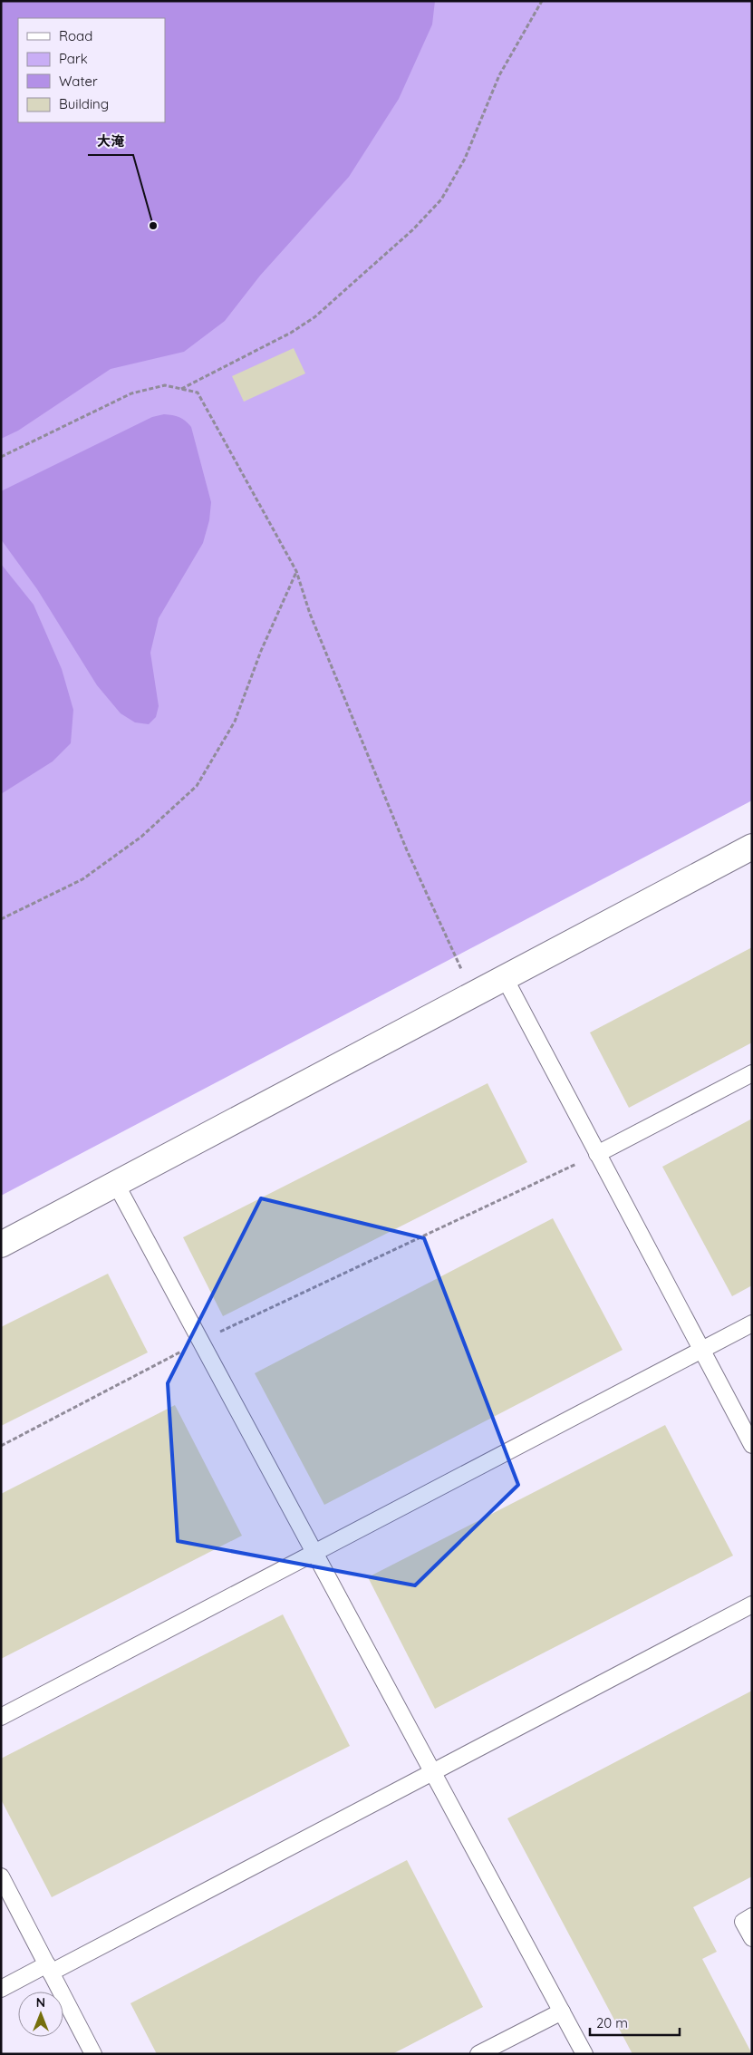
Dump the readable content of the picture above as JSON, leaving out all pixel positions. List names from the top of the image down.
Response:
{
  "places": ["大淹"],
  "legend": [
    "Road",
    "Park",
    "Water",
    "Building"
  ],
  "scale_bar": "20 m",
  "north": "top"
}
